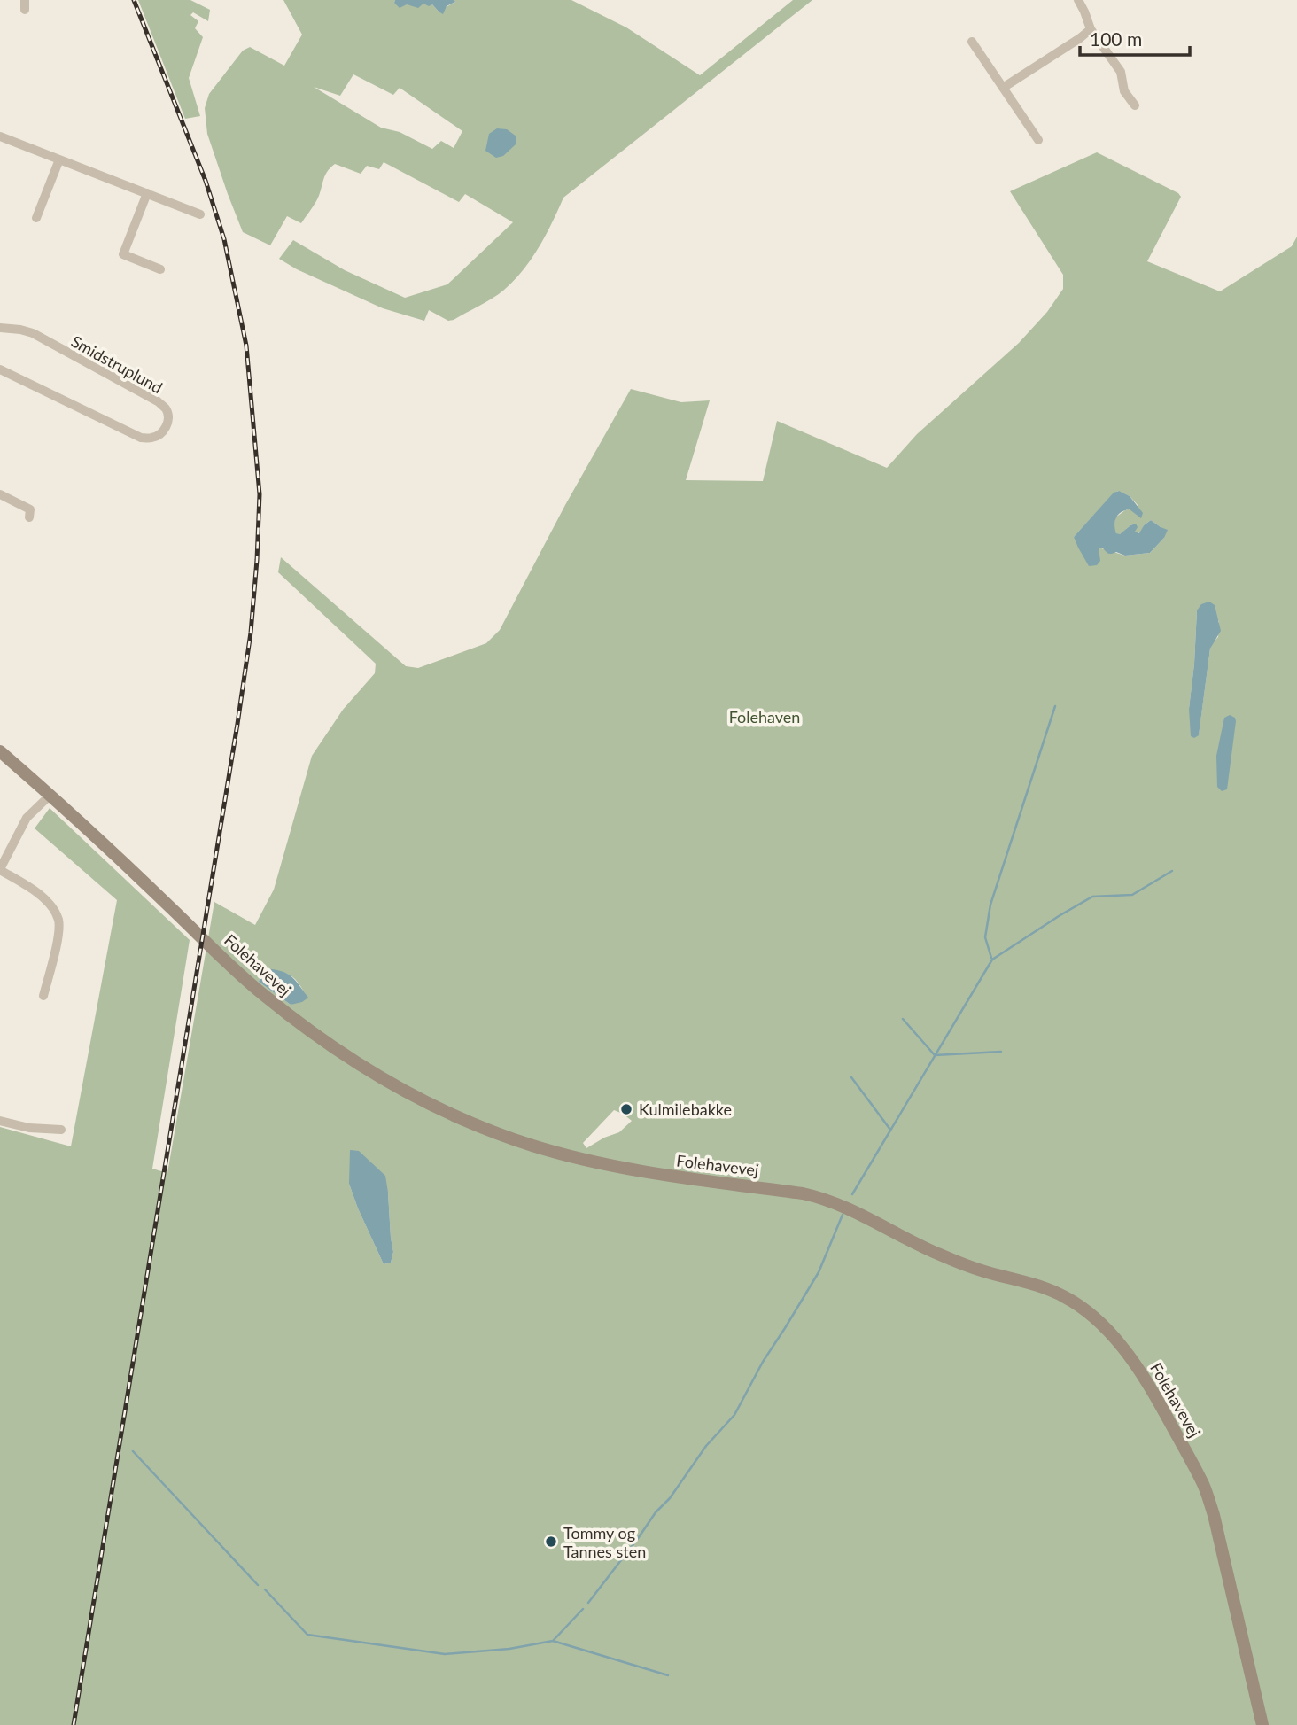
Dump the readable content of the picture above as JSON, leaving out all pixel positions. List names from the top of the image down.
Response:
{
  "streets": {
    "street": ["Smidstruplund", "Folehavevej"]
  },
  "parks": ["Folehaven"],
  "places": ["Kulmilebakke", "Tommy og Tannes sten"],
  "scale_bar": "100 m"
}
